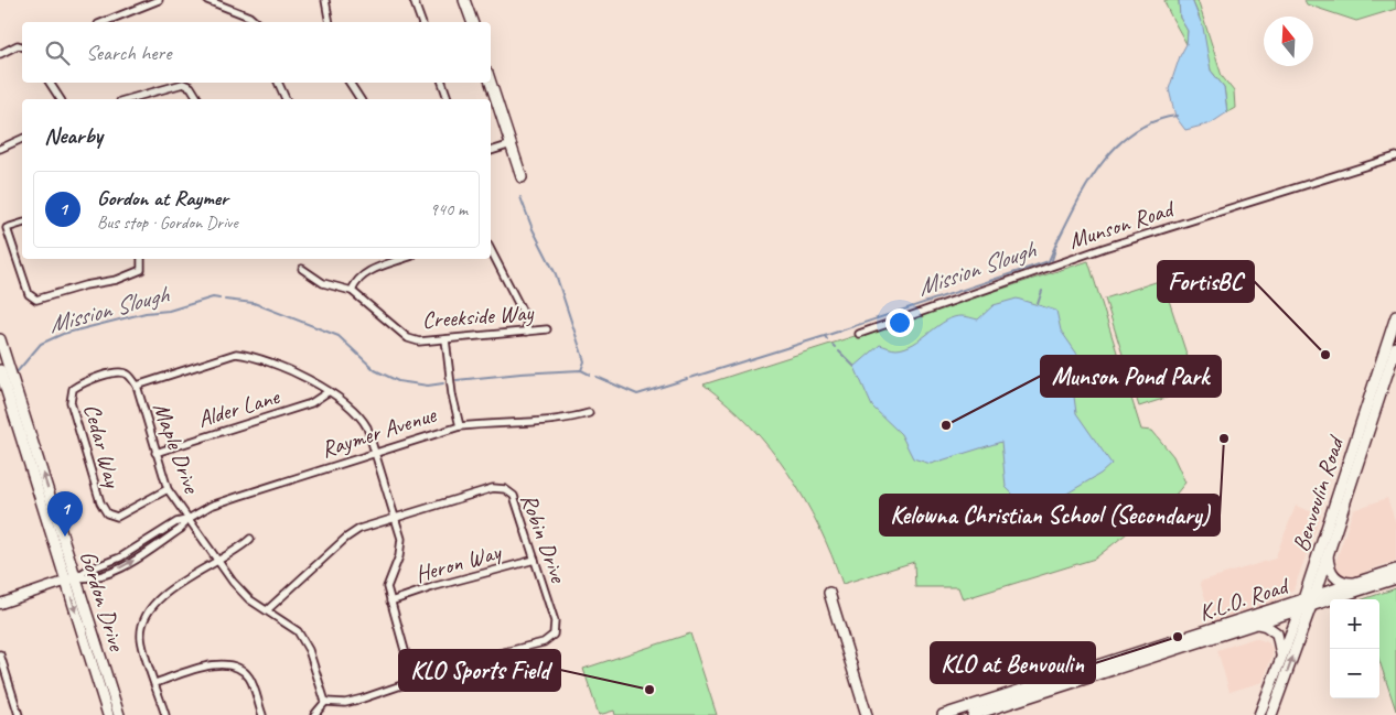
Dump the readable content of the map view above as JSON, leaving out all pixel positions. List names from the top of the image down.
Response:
{
  "streets": {
    "main road": ["Benvoulin Road", "K.L.O. Road", "Gordon Drive"],
    "street": [
      "Munson Road",
      "Creekside Way",
      "Alder Lane",
      "Raymer Avenue",
      "Cedar Way",
      "Maple Drive",
      "Robin Drive",
      "Heron Way"
    ]
  },
  "crossings": [
    ["Alder Lane", "Maple Drive"],
    ["Raymer Avenue", "Maple Drive"],
    ["Raymer Avenue", "Gordon Drive"],
    ["Cedar Way", "Maple Drive"],
    ["Maple Drive", "Robin Drive"],
    ["Benvoulin Road", "K.L.O. Road"],
    ["Robin Drive", "Heron Way"]
  ],
  "water": ["Mission Slough"],
  "places": [
    "FortisBC",
    "Munson Pond Park",
    "Kelowna Christian School (Secondary)",
    "KLO at Benvoulin",
    "KLO Sports Field"
  ],
  "north": "top",
  "page": {
    "search": "Search here",
    "heading": "Nearby",
    "list": [
      {
        "mark": "1",
        "name": "Gordon at Raymer",
        "note": "Bus stop · Gordon Drive",
        "value": "940 m"
      }
    ],
    "pins": "1",
    "map_buttons": ["+", "−"]
  }
}
